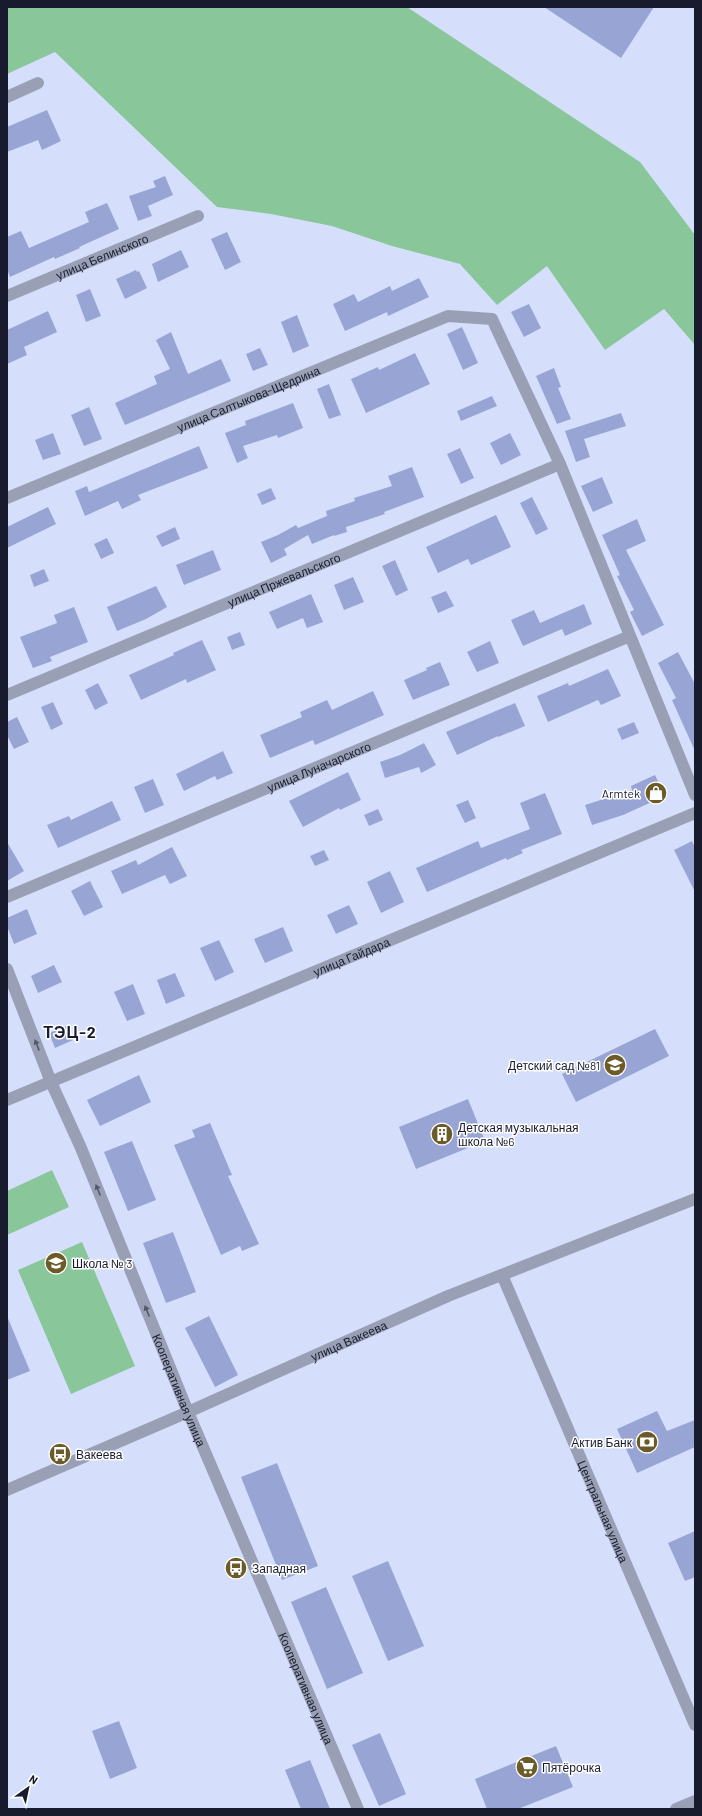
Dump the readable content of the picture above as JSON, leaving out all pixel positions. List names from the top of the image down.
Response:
{
  "streets": {
    "street": [
      "улица Белинского",
      "улица Салтыкова-Щедрина",
      "улица Пржевальского",
      "улица Луначарского",
      "улица Гайдара",
      "улица Вакеева",
      "Кооперативная улица",
      "Центральная улица"
    ]
  },
  "crossings": [
    ["улица Салтыкова-Щедрина", "улица Пржевальского"],
    ["улица Гайдара", "Кооперативная улица"],
    ["улица Вакеева", "Кооперативная улица"],
    ["улица Вакеева", "Центральная улица"]
  ],
  "one_way": ["Кооперативная улица"],
  "districts": ["ТЭЦ-2"],
  "places": {
    "shop": ["Armtek"],
    "school or university": ["Детский сад №81", "Школа № 3"],
    "building": ["Детская музыкальная школа №6"],
    "bank": ["Актив Банк"],
    "bus stop": ["Вакеева", "Западная"],
    "supermarket": ["Пятёрочка"]
  },
  "north": "top right"
}
